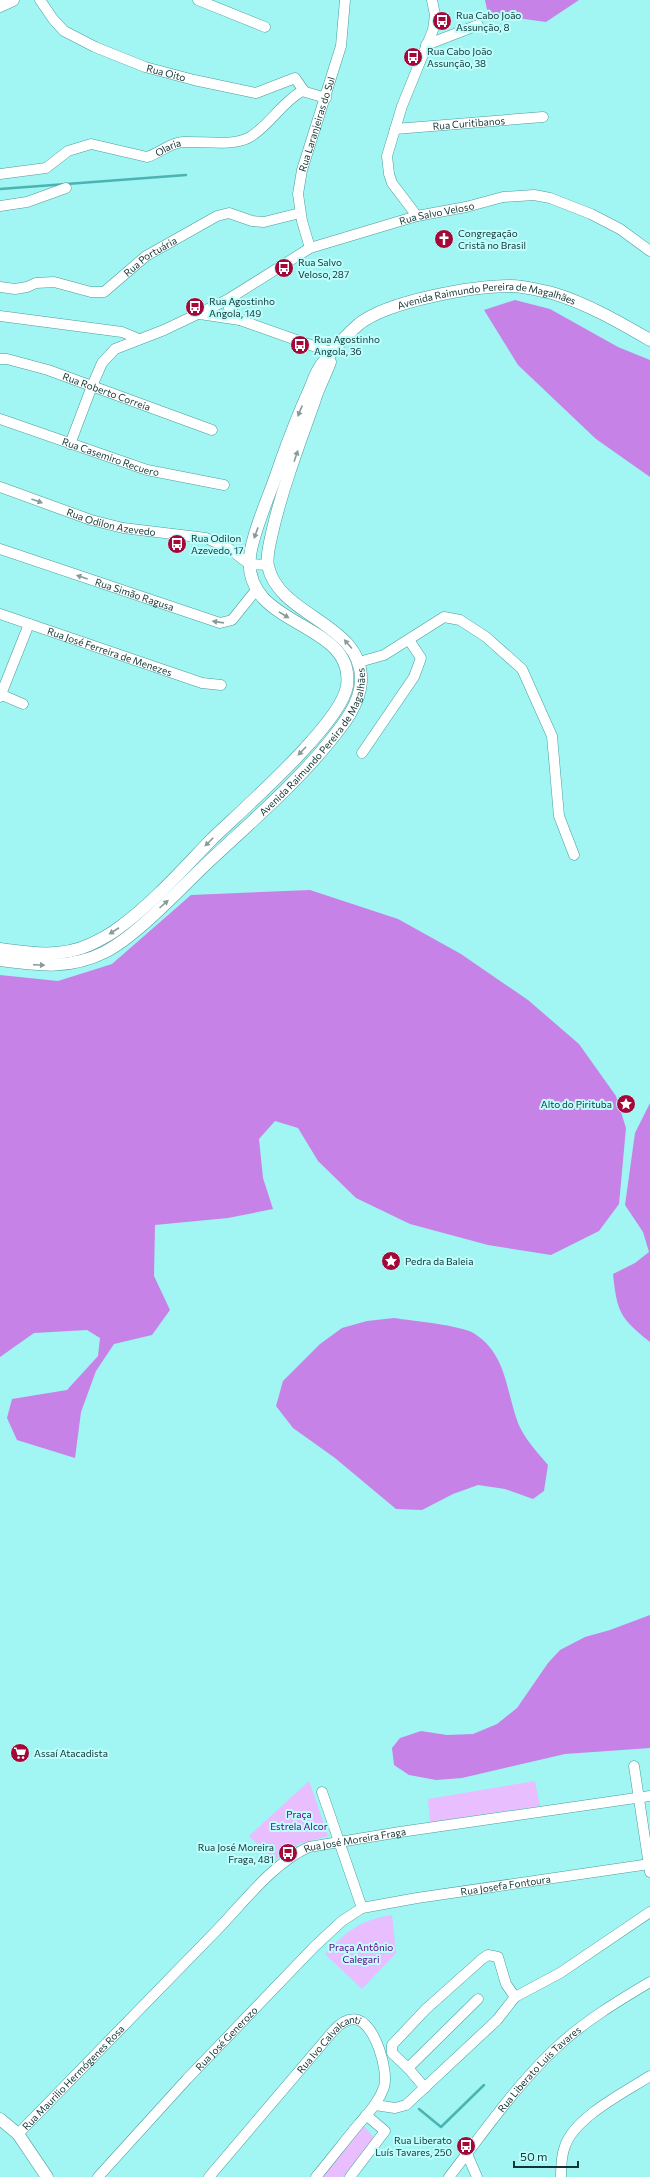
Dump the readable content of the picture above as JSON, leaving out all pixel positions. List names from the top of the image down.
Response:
{
  "streets": {
    "main road": ["Avenida Raimundo Pereira de Magalhães"],
    "street": [
      "Rua Oito",
      "Rua Curitibanos",
      "Rua Laranjeiras do Sul",
      "Olaria",
      "Rua Salvo Veloso",
      "Rua Portuária",
      "Rua Roberto Correia",
      "Rua Casemiro Recuero",
      "Rua Odilon Azevedo",
      "Rua Simão Ragusa",
      "Rua José Ferreira de Menezes",
      "Rua José Moreira Fraga",
      "Rua Josefa Fontoura",
      "Rua José Generozo",
      "Rua Ivo Calvalcanti",
      "Rua Liberato Luis Tavares",
      "Rua Maurilio Hermógenes Rosa"
    ]
  },
  "crossings": [
    ["Rua Oito", "Olaria"],
    ["Rua Laranjeiras do Sul", "Rua Salvo Veloso"],
    ["Rua Laranjeiras do Sul", "Rua Portuária"],
    ["Rua Salvo Veloso", "Rua Roberto Correia"],
    ["Rua Salvo Veloso", "Rua Casemiro Recuero"],
    ["Avenida Raimundo Pereira de Magalhães", "Rua Odilon Azevedo"],
    ["Avenida Raimundo Pereira de Magalhães", "Rua Simão Ragusa"],
    ["Rua José Moreira Fraga", "Rua Maurilio Hermógenes Rosa"],
    ["Rua Josefa Fontoura", "Rua José Generozo"]
  ],
  "one_way": ["Rua Odilon Azevedo", "Rua Simão Ragusa"],
  "parks": ["Praça Estrela Alcor", "Praça Antônio Calegari"],
  "places": {
    "bus stop": [
      "Rua Cabo João Assunção, 8",
      "Rua Cabo João Assunção, 38",
      "Rua Salvo Veloso, 287",
      "Rua Agostinho Angola, 149",
      "Rua Agostinho Angola, 36",
      "Rua Odilon Azevedo, 17",
      "Rua José Moreira Fraga, 481",
      "Rua Liberato Luís Tavares, 250"
    ],
    "church": ["Congregação Cristã no Brasil"],
    "place": ["Alto do Pirituba", "Pedra da Baleia"],
    "supermarket": ["Assaí Atacadista"]
  },
  "scale_bar": "50 m"
}
